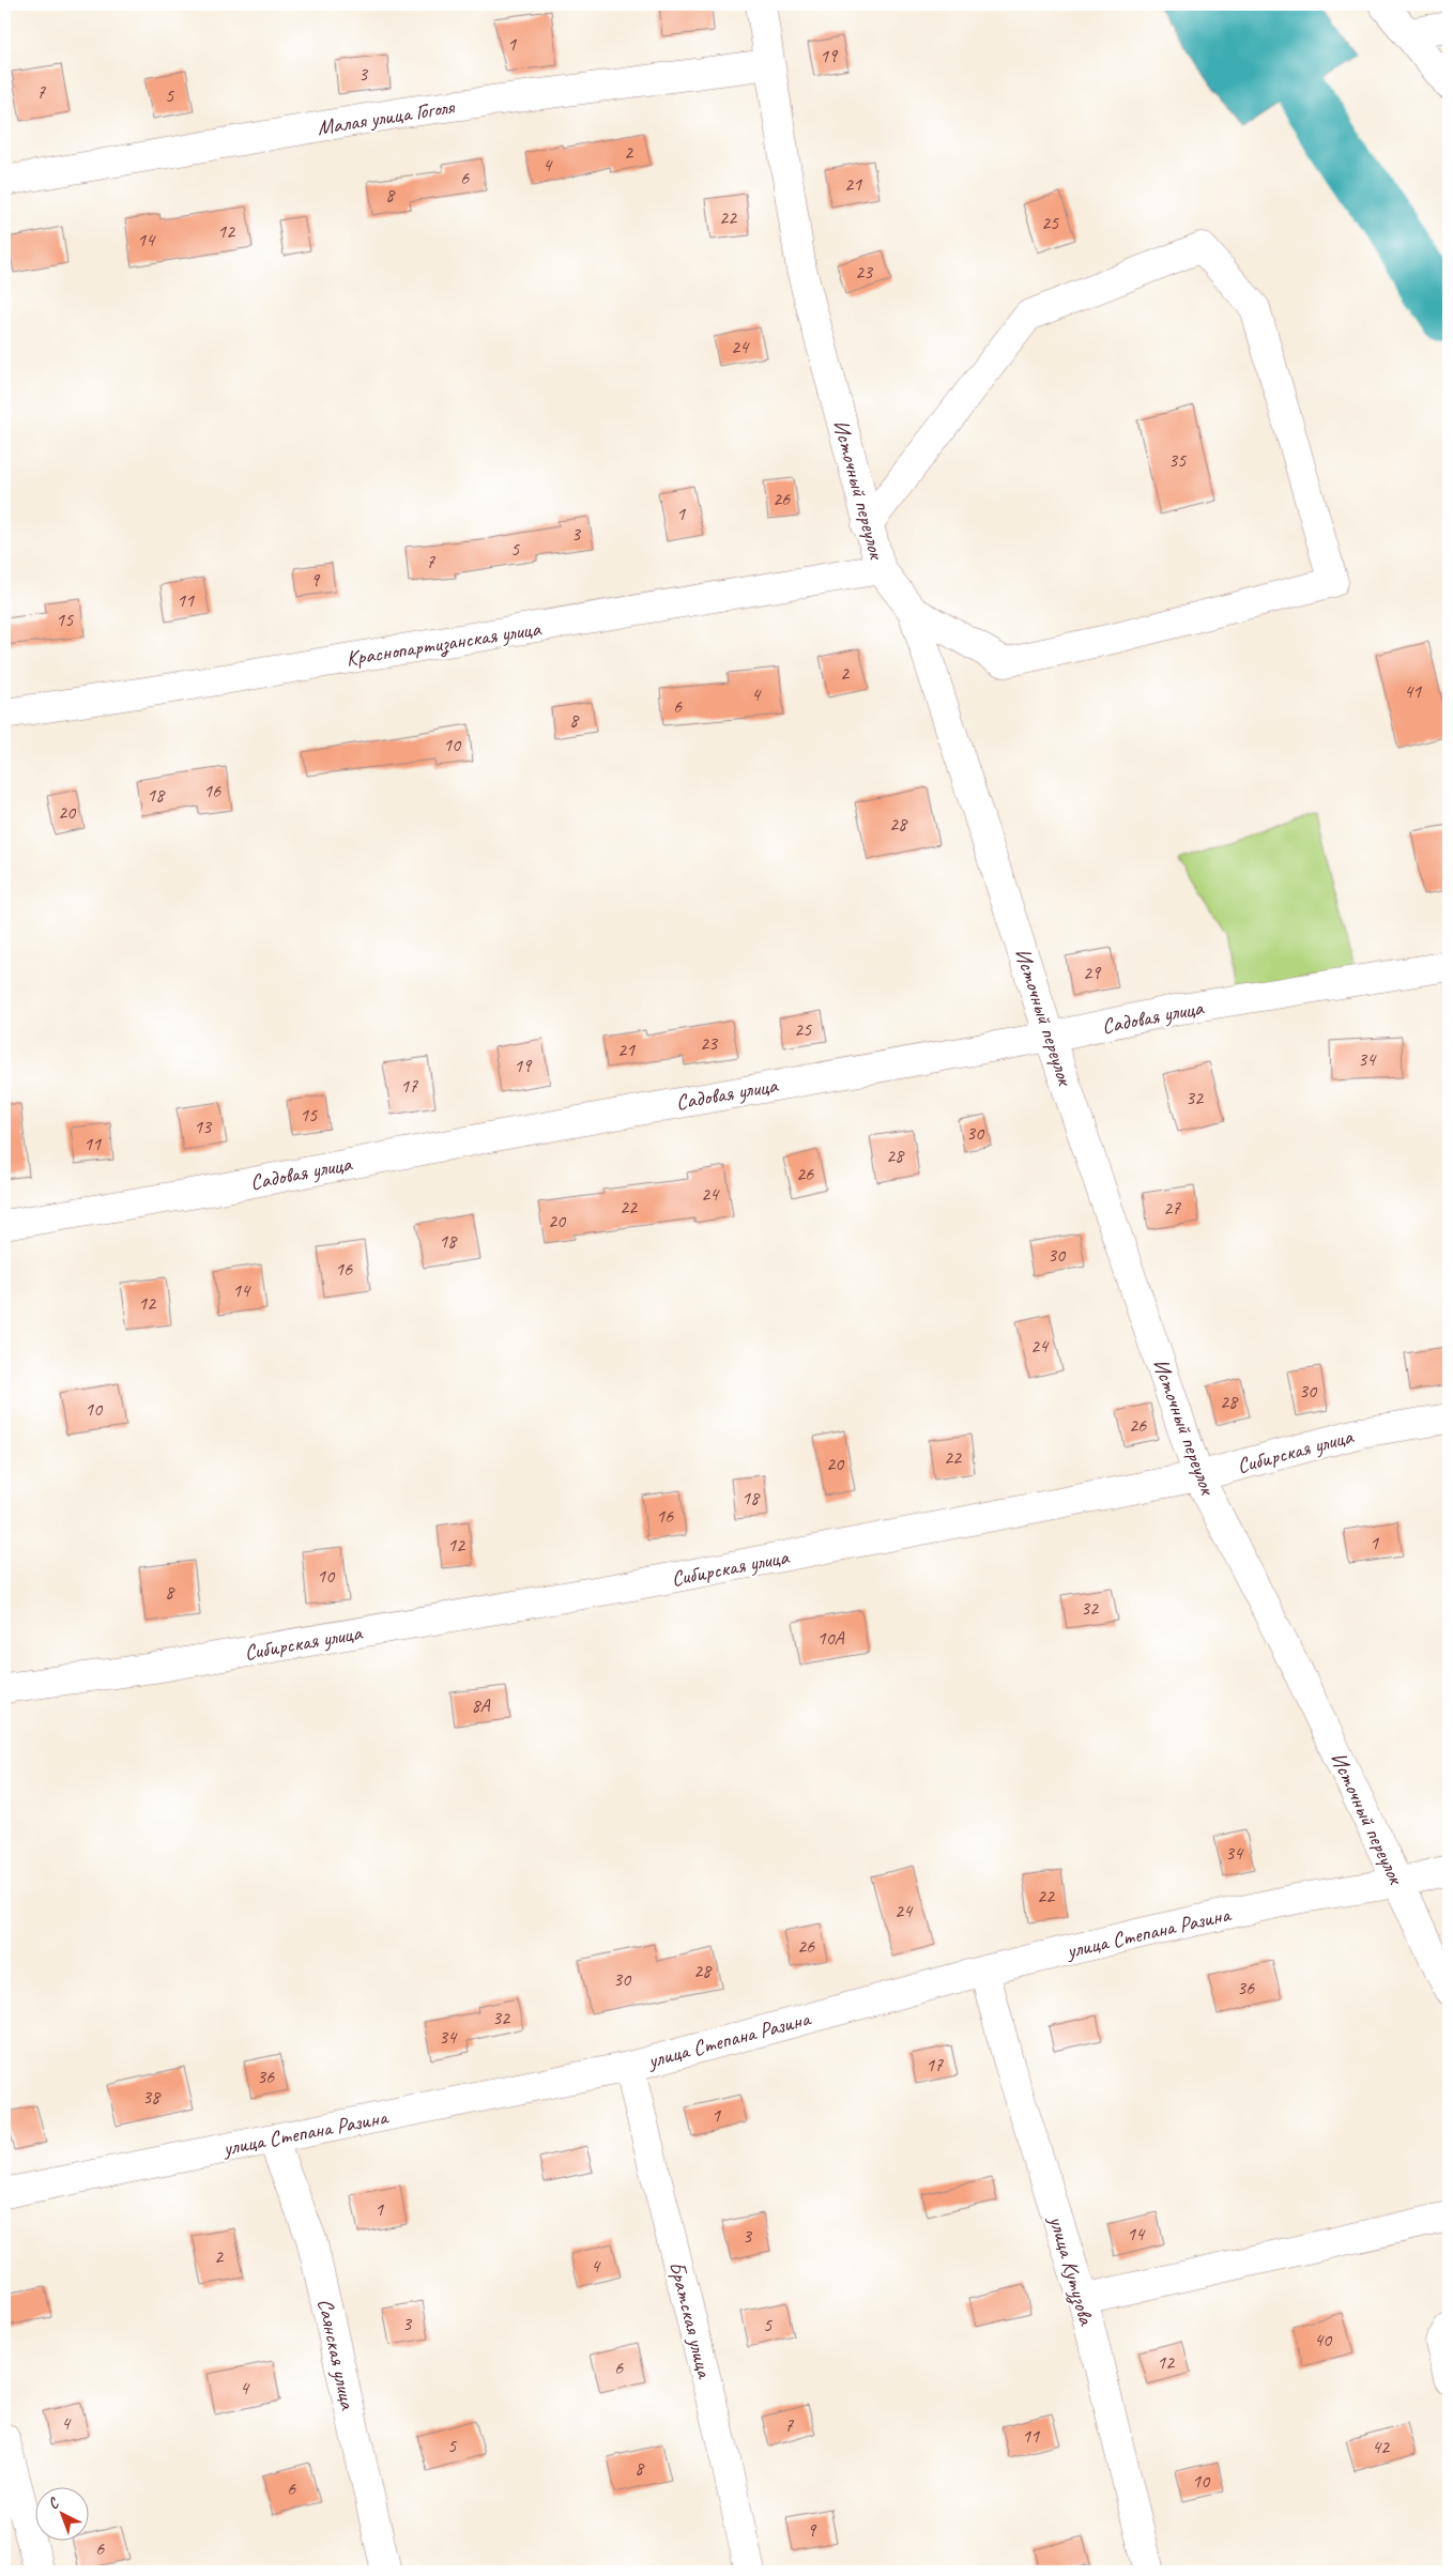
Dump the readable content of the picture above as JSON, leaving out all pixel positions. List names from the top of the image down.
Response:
{
  "streets": {
    "street": [
      "Малая улица Гоголя",
      "Источный переулок",
      "Краснопартизанская улица",
      "Садовая улица",
      "Сибирская улица",
      "улица Степана Разина",
      "улица Кутузова",
      "Братская улица",
      "Саянская улица"
    ]
  },
  "crossings": [
    ["Малая улица Гоголя", "Источный переулок"],
    ["Источный переулок", "Краснопартизанская улица"],
    ["Источный переулок", "Садовая улица"],
    ["Источный переулок", "Сибирская улица"],
    ["Источный переулок", "улица Степана Разина"],
    ["улица Степана Разина", "улица Кутузова"],
    ["улица Степана Разина", "Братская улица"],
    ["улица Степана Разина", "Саянская улица"]
  ],
  "house_numbers": [
    "1",
    "19",
    "3",
    "7",
    "5",
    "2",
    "4",
    "6",
    "21",
    "8",
    "22",
    "25",
    "12",
    "14",
    "23",
    "24",
    "35",
    "26",
    "1",
    "3",
    "5",
    "7",
    "9",
    "11",
    "15",
    "2",
    "41",
    "4",
    "6",
    "8",
    "10",
    "16",
    "18",
    "20",
    "28",
    "29",
    "25",
    "23",
    "21",
    "34",
    "19",
    "17",
    "32",
    "15",
    "13",
    "30",
    "11",
    "28",
    "26",
    "24",
    "22",
    "27",
    "20",
    "18",
    "30",
    "16",
    "14",
    "12",
    "24",
    "30",
    "28",
    "10",
    "26",
    "22",
    "20",
    "18",
    "16",
    "1",
    "12",
    "10",
    "8",
    "32",
    "10А",
    "8А",
    "34",
    "22",
    "24",
    "26",
    "28",
    "30",
    "36",
    "32",
    "34",
    "17",
    "36",
    "38",
    "1",
    "1",
    "14",
    "3",
    "2",
    "4",
    "3",
    "5",
    "40",
    "12",
    "6",
    "4",
    "4",
    "7",
    "11",
    "5",
    "42",
    "8",
    "10",
    "6",
    "9",
    "6"
  ],
  "north": "top left"
}
